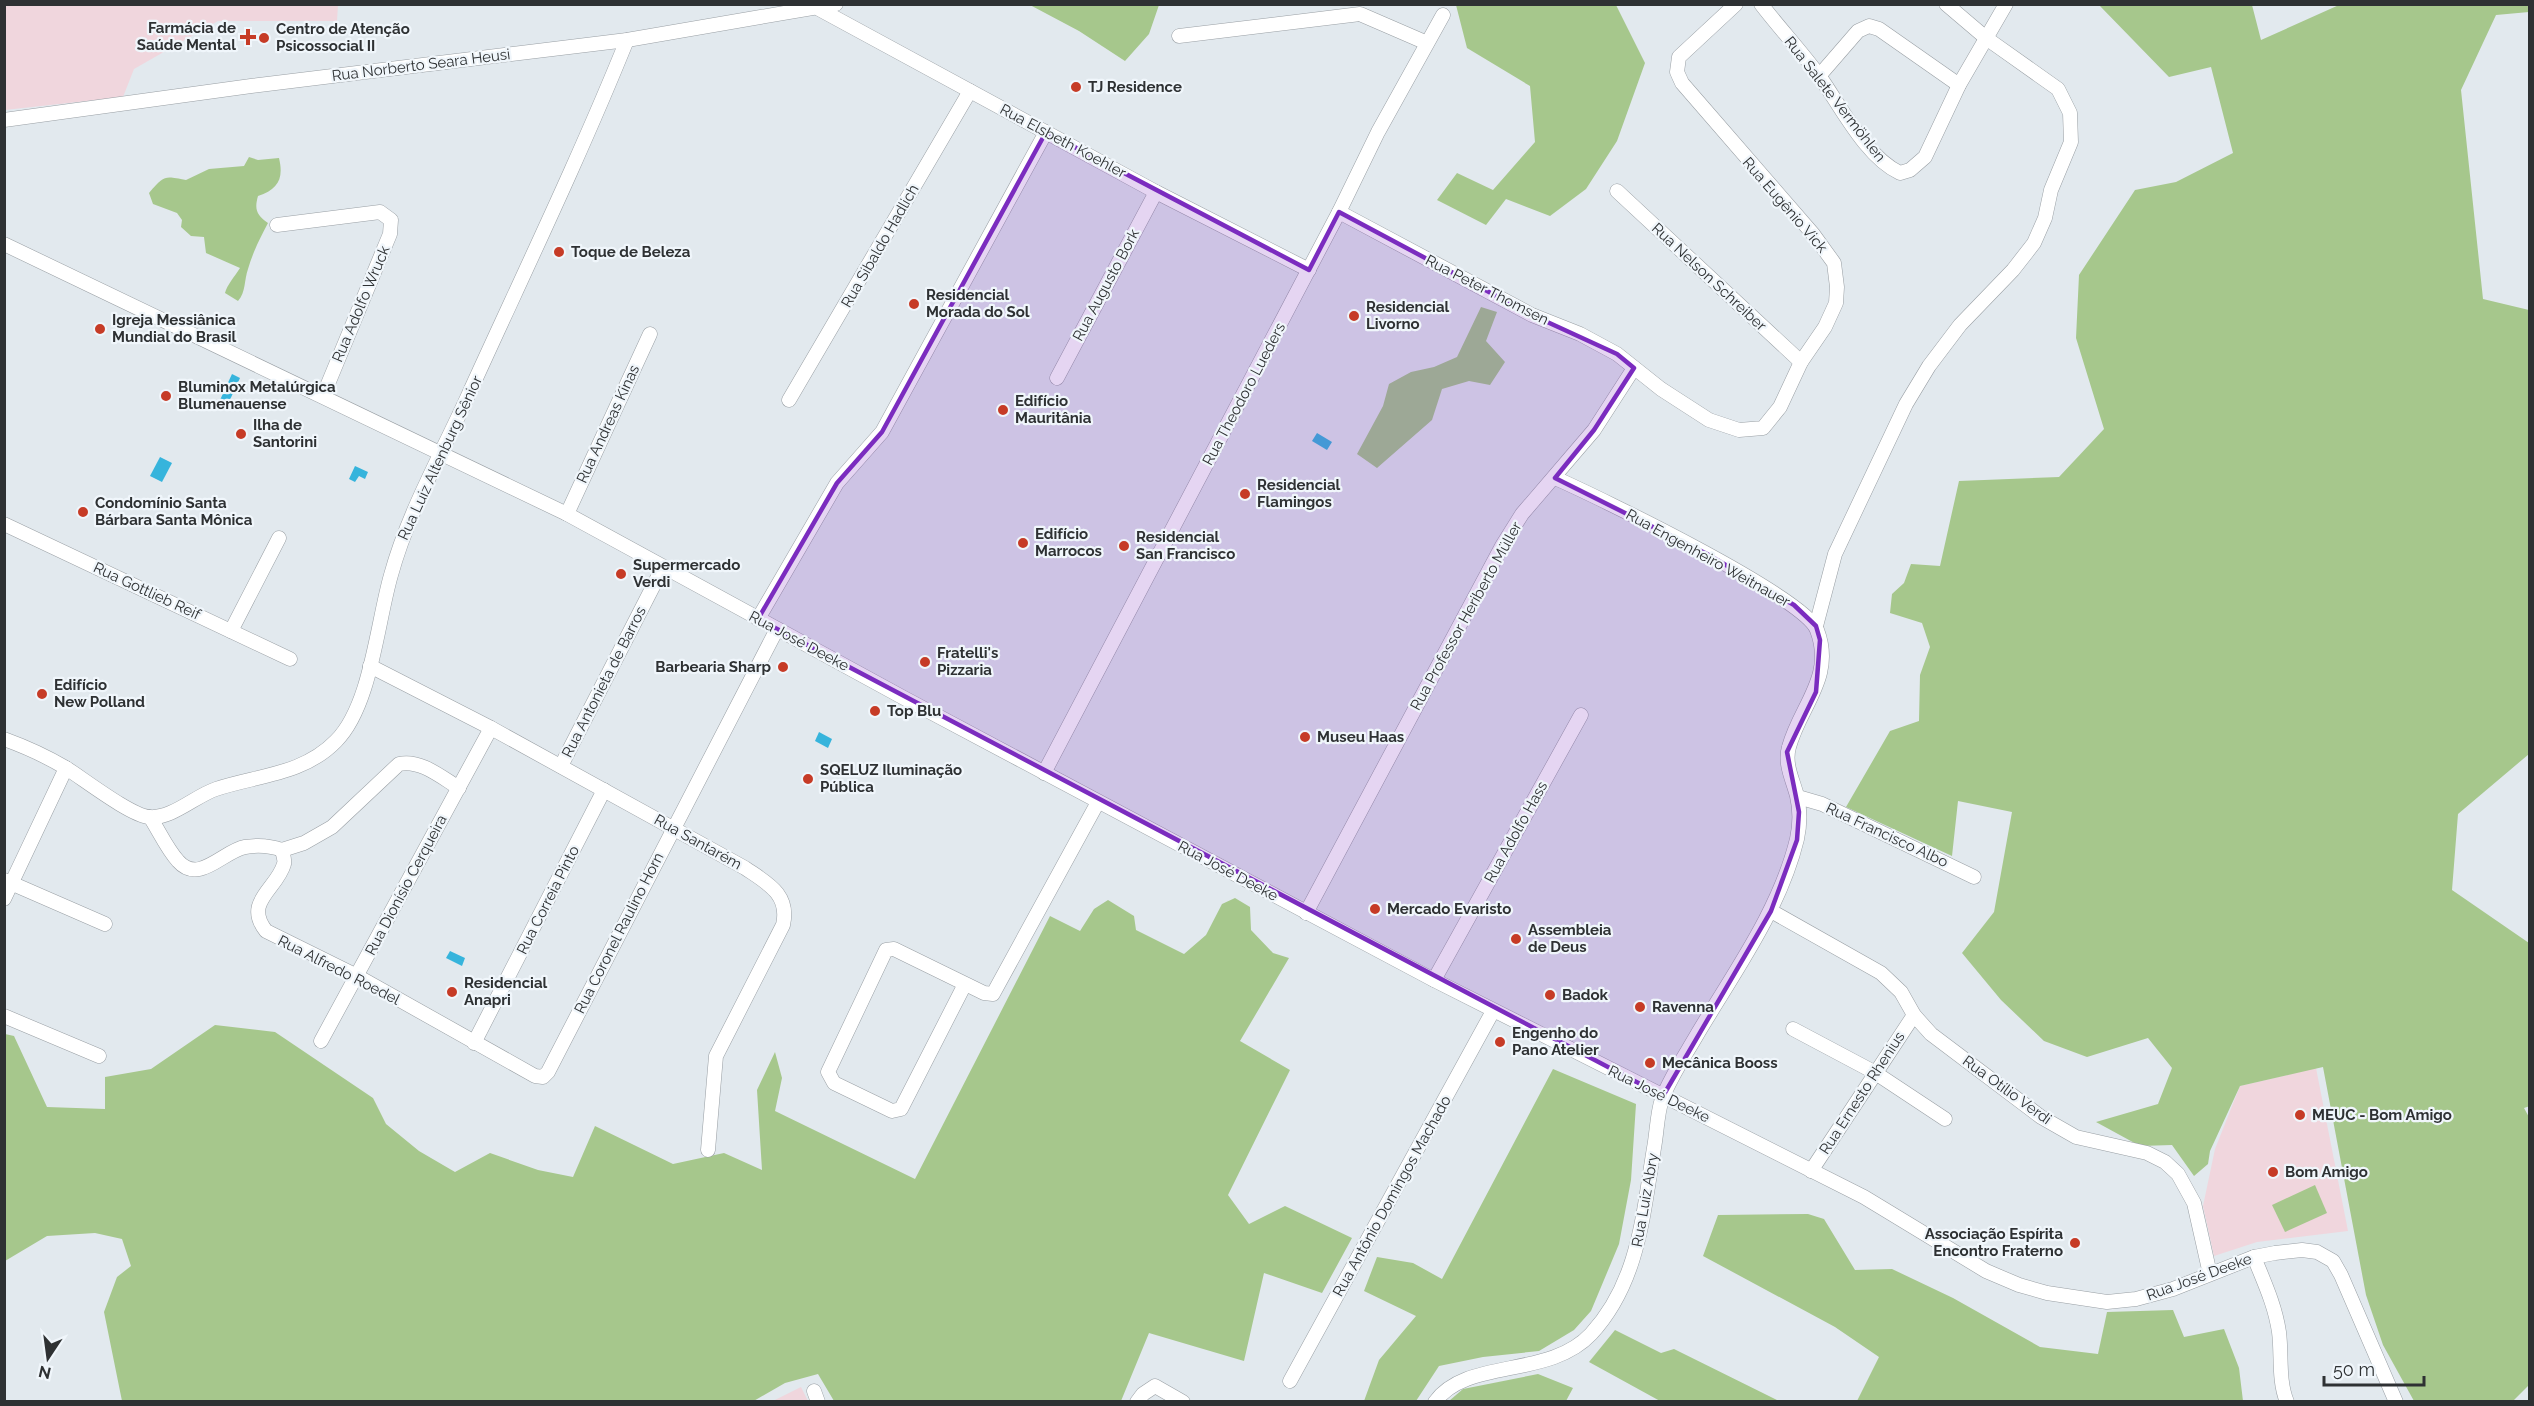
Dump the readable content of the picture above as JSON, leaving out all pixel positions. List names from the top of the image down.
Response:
{
  "streets": {
    "street": [
      "Rua Norberto Seara Heusi",
      "Rua Salete Vermöhlen",
      "Rua Elsbeth Koehler",
      "Rua Eugênio Vick",
      "Rua Sibaldo Hadlich",
      "Rua Nelson Schreiber",
      "Rua Augusto Bork",
      "Rua Peter Thomsen",
      "Rua Adolfo Wruck",
      "Rua Theodoro Lueders",
      "Rua Andreas Kinas",
      "Rua Luiz Altenburg Sênior",
      "Rua Engenheiro Weitnauer",
      "Rua Gottlieb Reif",
      "Rua Professor Heriberto Müller",
      "Rua José Deeke",
      "Rua Antonieta de Barros",
      "Rua Adolfo Hass",
      "Rua Francisco Albo",
      "Rua Santarém",
      "Rua Dionísio Cerqueira",
      "Rua Correia Pinto",
      "Rua Coronel Raulino Horn",
      "Rua Alfredo Roedel",
      "Rua Otílio Verdi",
      "Rua Ernesto Rhenius",
      "Rua Antônio Domingos Machado",
      "Rua Luiz Abry"
    ]
  },
  "crossings": [
    ["Rua Norberto Seara Heusi", "Rua Elsbeth Koehler"],
    ["Rua Norberto Seara Heusi", "Rua Luiz Altenburg Sênior"],
    ["Rua Elsbeth Koehler", "Rua Sibaldo Hadlich"],
    ["Rua Elsbeth Koehler", "Rua Augusto Bork"],
    ["Rua Elsbeth Koehler", "Rua Theodoro Lueders"],
    ["Rua Eugênio Vick", "Rua Nelson Schreiber"],
    ["Rua Eugênio Vick", "Rua Peter Thomsen"],
    ["Rua Eugênio Vick", "Rua Professor Heriberto Müller"],
    ["Rua Peter Thomsen", "Rua Theodoro Lueders"],
    ["Rua Peter Thomsen", "Rua Professor Heriberto Müller"],
    ["Rua Adolfo Wruck", "Rua José Deeke"],
    ["Rua Theodoro Lueders", "Rua José Deeke"],
    ["Rua Andreas Kinas", "Rua José Deeke"],
    ["Rua Luiz Altenburg Sênior", "Rua José Deeke"],
    ["Rua Luiz Altenburg Sênior", "Rua Santarém"],
    ["Rua Engenheiro Weitnauer", "Rua Professor Heriberto Müller"],
    ["Rua Professor Heriberto Müller", "Rua José Deeke"],
    ["Rua José Deeke", "Rua Antonieta de Barros"],
    ["Rua José Deeke", "Rua Adolfo Hass"],
    ["Rua José Deeke", "Rua Coronel Raulino Horn"],
    ["Rua José Deeke", "Rua Otílio Verdi"],
    ["Rua José Deeke", "Rua Ernesto Rhenius"],
    ["Rua José Deeke", "Rua Antônio Domingos Machado"],
    ["Rua José Deeke", "Rua Luiz Abry"],
    ["Rua Antonieta de Barros", "Rua Santarém"],
    ["Rua Santarém", "Rua Dionísio Cerqueira"],
    ["Rua Santarém", "Rua Correia Pinto"],
    ["Rua Santarém", "Rua Coronel Raulino Horn"],
    ["Rua Dionísio Cerqueira", "Rua Alfredo Roedel"],
    ["Rua Correia Pinto", "Rua Alfredo Roedel"],
    ["Rua Coronel Raulino Horn", "Rua Alfredo Roedel"],
    ["Rua Otílio Verdi", "Rua Ernesto Rhenius"]
  ],
  "places": {
    "health": ["Farmácia de Saúde Mental"],
    "other": [
      "Centro de Atenção Psicossocial II",
      "TJ Residence",
      "Toque de Beleza",
      "Residencial Morada do Sol",
      "Residencial Livorno",
      "Igreja Messiânica Mundial do Brasil",
      "Bluminox Metalúrgica Blumenauense",
      "Edifício Mauritânia",
      "Ilha de Santorini",
      "Residencial Flamingos",
      "Condomínio Santa Bárbara Santa Mônica",
      "Edifício Marrocos",
      "Residencial San Francisco",
      "Supermercado Verdi",
      "Fratelli's Pizzaria",
      "Barbearia Sharp",
      "Edifício New Polland",
      "Top Blu",
      "Museu Haas",
      "SQELUZ Iluminação Pública",
      "Mercado Evaristo",
      "Assembleia de Deus",
      "Residencial Anapri",
      "Badok",
      "Ravenna",
      "Engenho do Pano Atelier",
      "Mecânica Booss",
      "MEUC - Bom Amigo",
      "Bom Amigo",
      "Associação Espírita Encontro Fraterno"
    ]
  },
  "scale_bar": "50 m",
  "north": "bottom"
}
